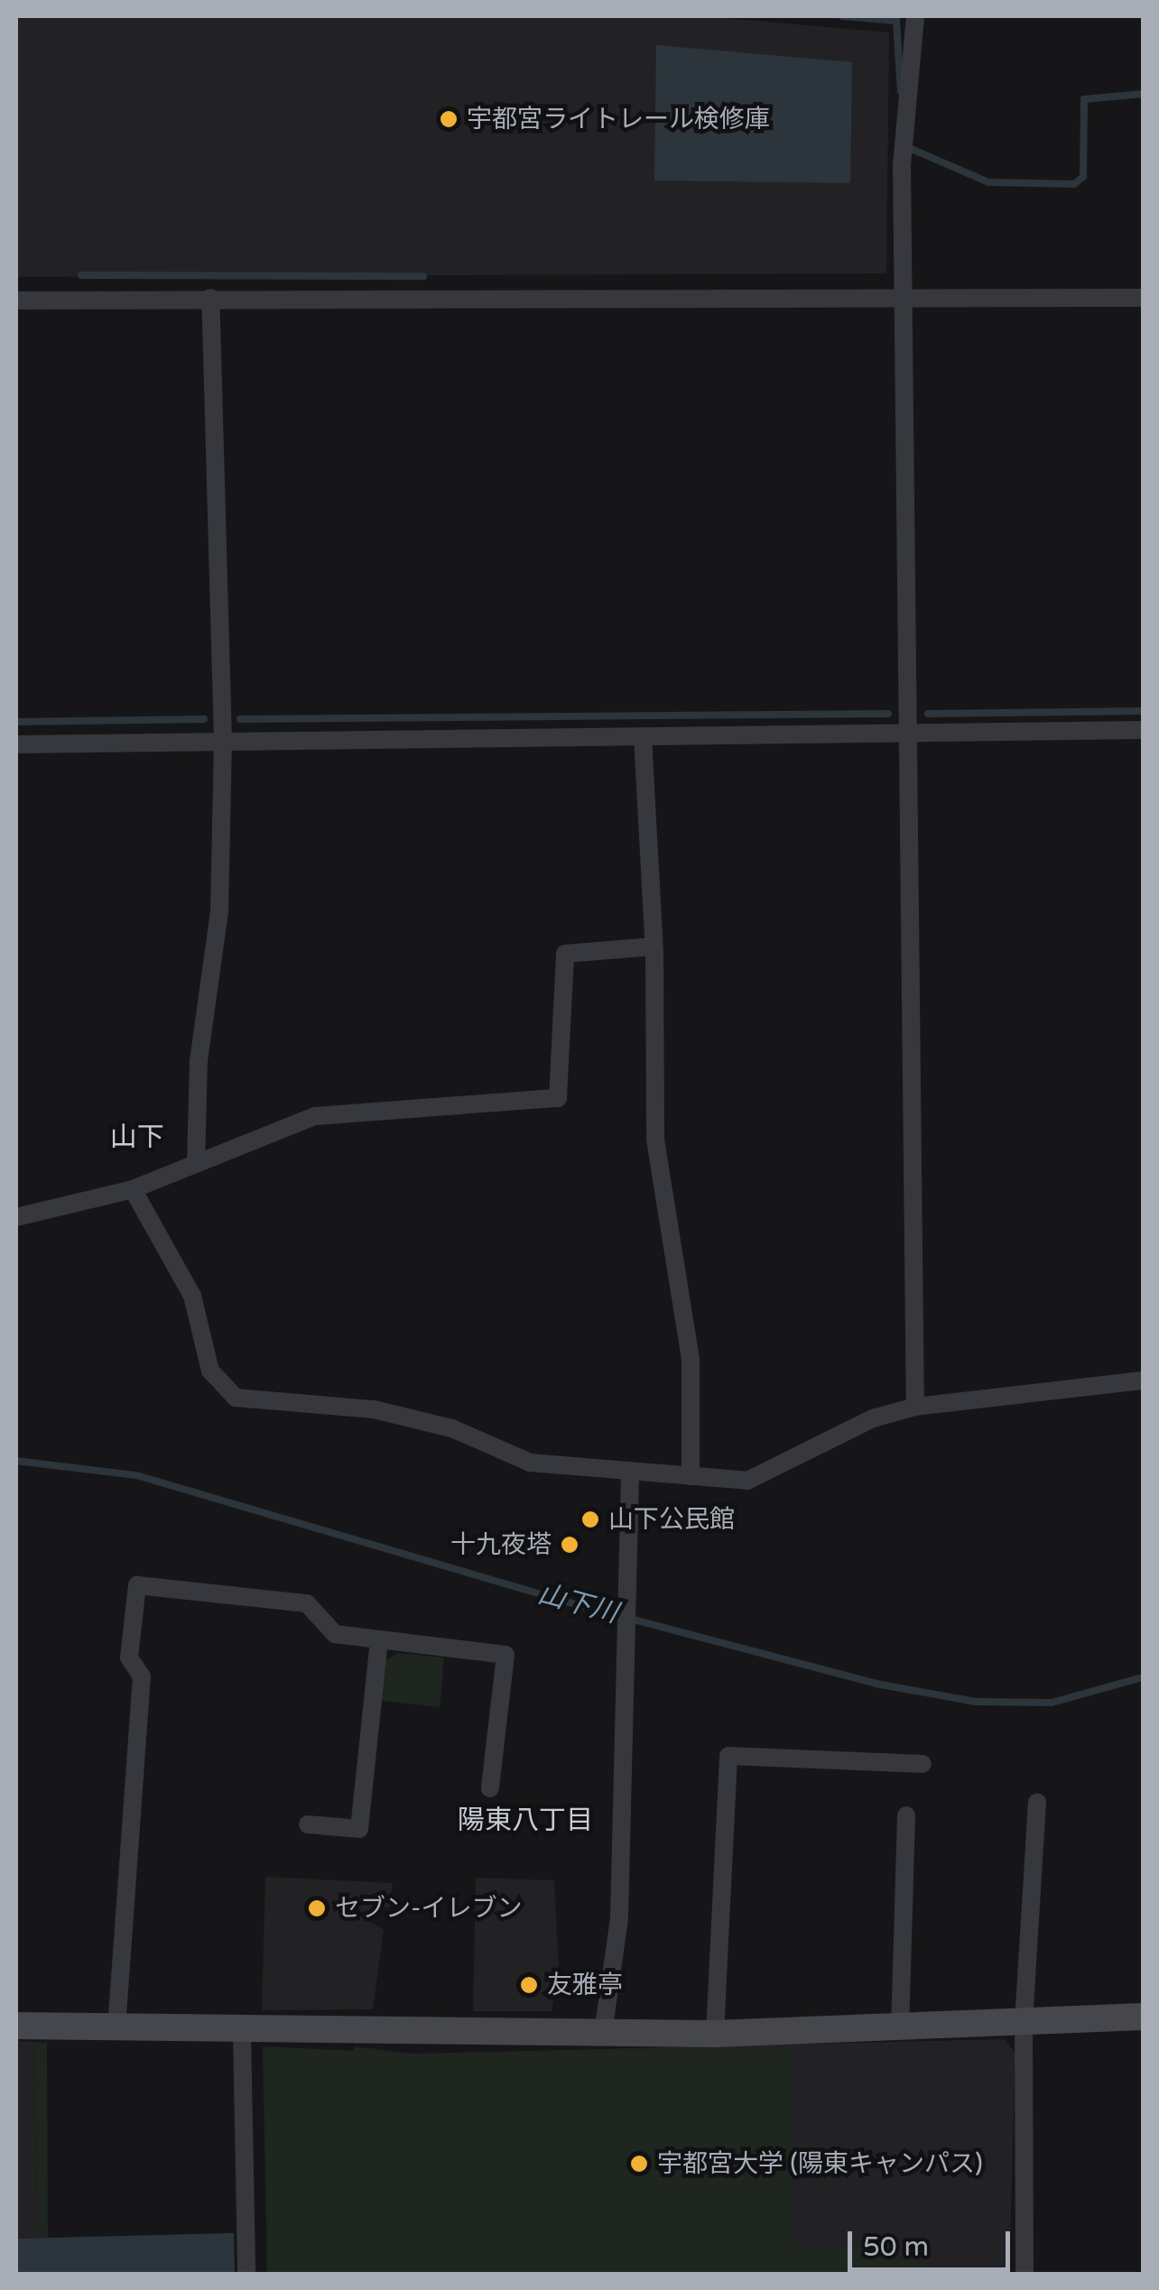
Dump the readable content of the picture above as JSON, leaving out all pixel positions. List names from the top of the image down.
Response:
{
  "districts": ["山下", "陽東八丁目"],
  "water": ["山下川"],
  "places": [
    "宇都宮ライトレール検修庫",
    "山下公民館",
    "十九夜塔",
    "セブン-イレブン",
    "友雅亭",
    "宇都宮大学 (陽東キャンパス)"
  ],
  "scale_bar": "50 m"
}
